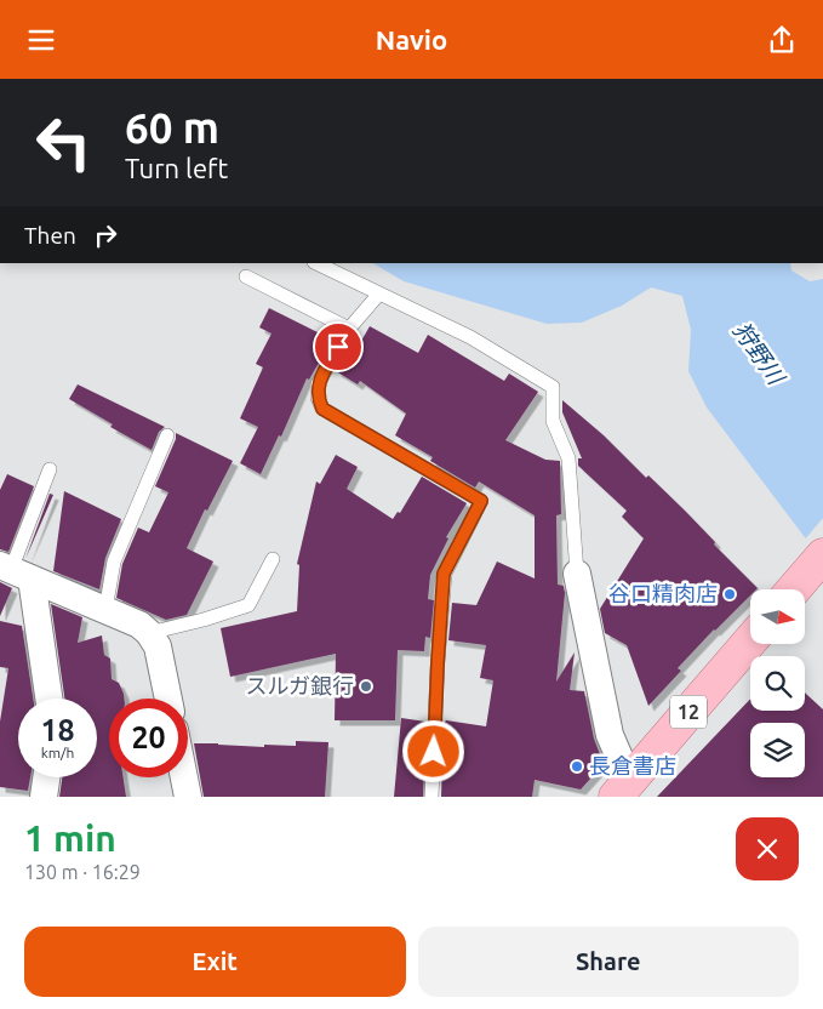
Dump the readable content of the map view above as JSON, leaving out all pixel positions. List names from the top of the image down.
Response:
{
  "streets": {
    "main road": ["12"]
  },
  "water": ["狩野川"],
  "places": ["谷口精肉店", "スルガ銀行", "長倉書店"],
  "north": "right",
  "page": {
    "header": "Navio",
    "turn": ["60 m", "Turn left"],
    "then": "Then",
    "speed": "18 km/h",
    "limit": "20",
    "heading": ["1 min", "130 m · 16:29"],
    "buttons": ["Exit", "Share"]
  }
}
